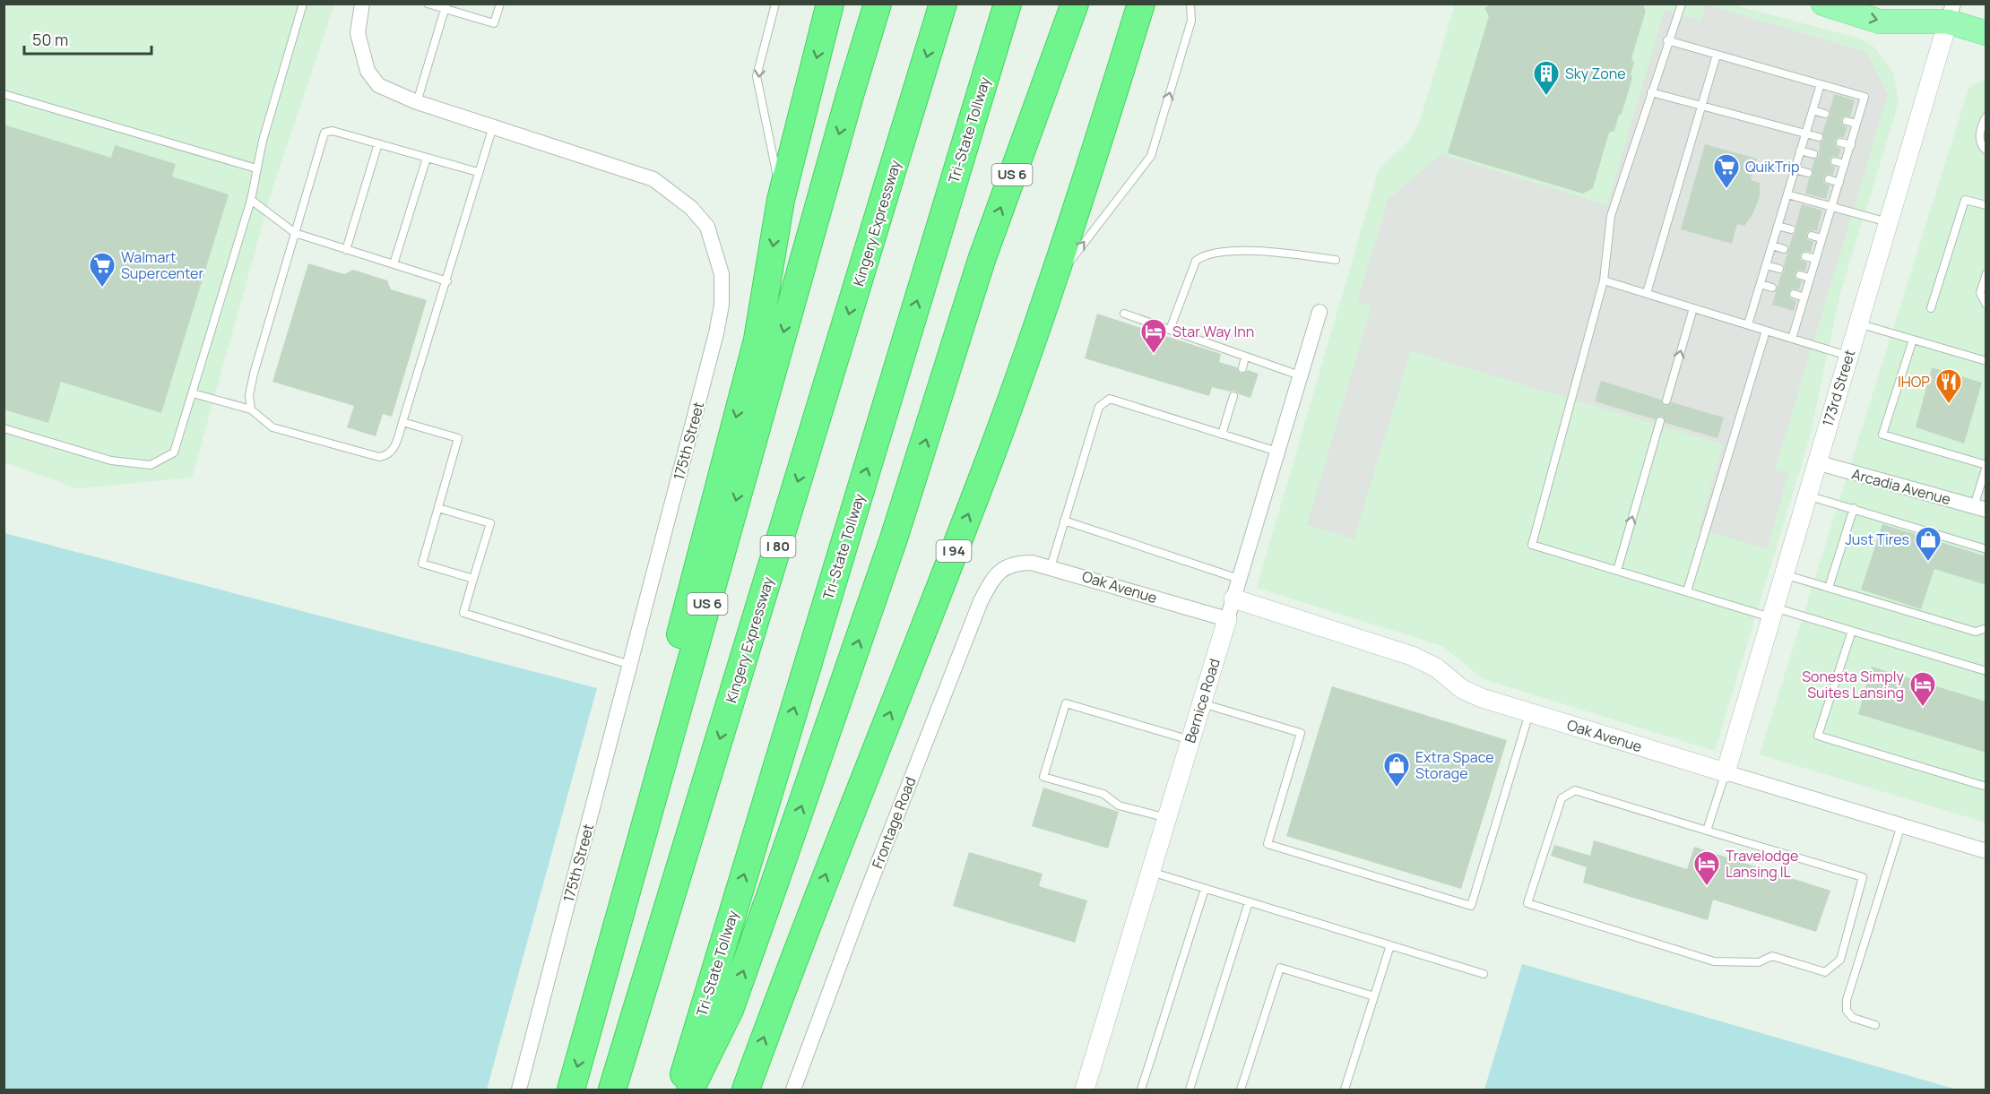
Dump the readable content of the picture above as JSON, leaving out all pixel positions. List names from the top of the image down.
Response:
{
  "streets": {
    "highway": [
      "Tri-State Tollway",
      "US 6",
      "Kingery Expressway",
      "I 80",
      "I 94"
    ],
    "street": [
      "173rd Street",
      "175th Street",
      "Arcadia Avenue",
      "Oak Avenue",
      "Bernice Road",
      "Frontage Road"
    ]
  },
  "crossings": [
    ["173rd Street", "Arcadia Avenue"],
    ["173rd Street", "Oak Avenue"],
    ["Oak Avenue", "Bernice Road"],
    ["Oak Avenue", "Frontage Road"]
  ],
  "places": {
    "building": ["Sky Zone"],
    "supermarket": ["QuikTrip", "Walmart Supercenter"],
    "hotel": ["Star Way Inn", "Sonesta Simply Suites Lansing", "Travelodge Lansing IL"],
    "restaurant": ["IHOP"],
    "shop": ["Just Tires", "Extra Space Storage"]
  },
  "scale_bar": "50 m"
}
